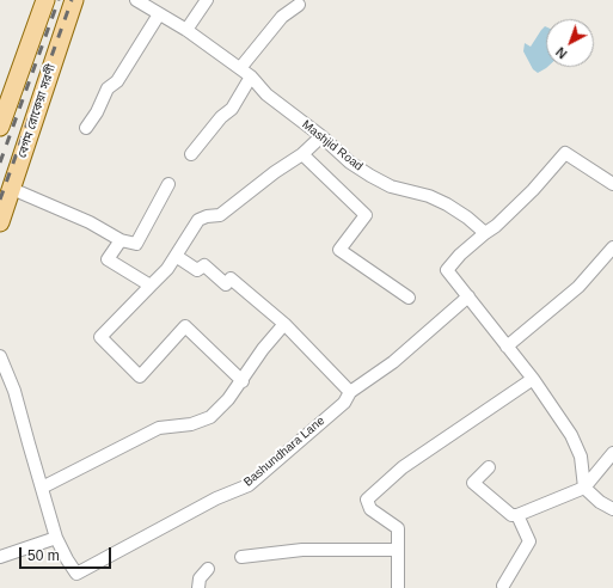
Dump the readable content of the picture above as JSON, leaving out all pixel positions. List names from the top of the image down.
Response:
{
  "streets": {
    "main road": ["বেগম রোকেয়া সরণী"],
    "street": ["Mashjid Road", "Bashundhara Lane"]
  },
  "scale_bar": "50 m",
  "north": "bottom left"
}
